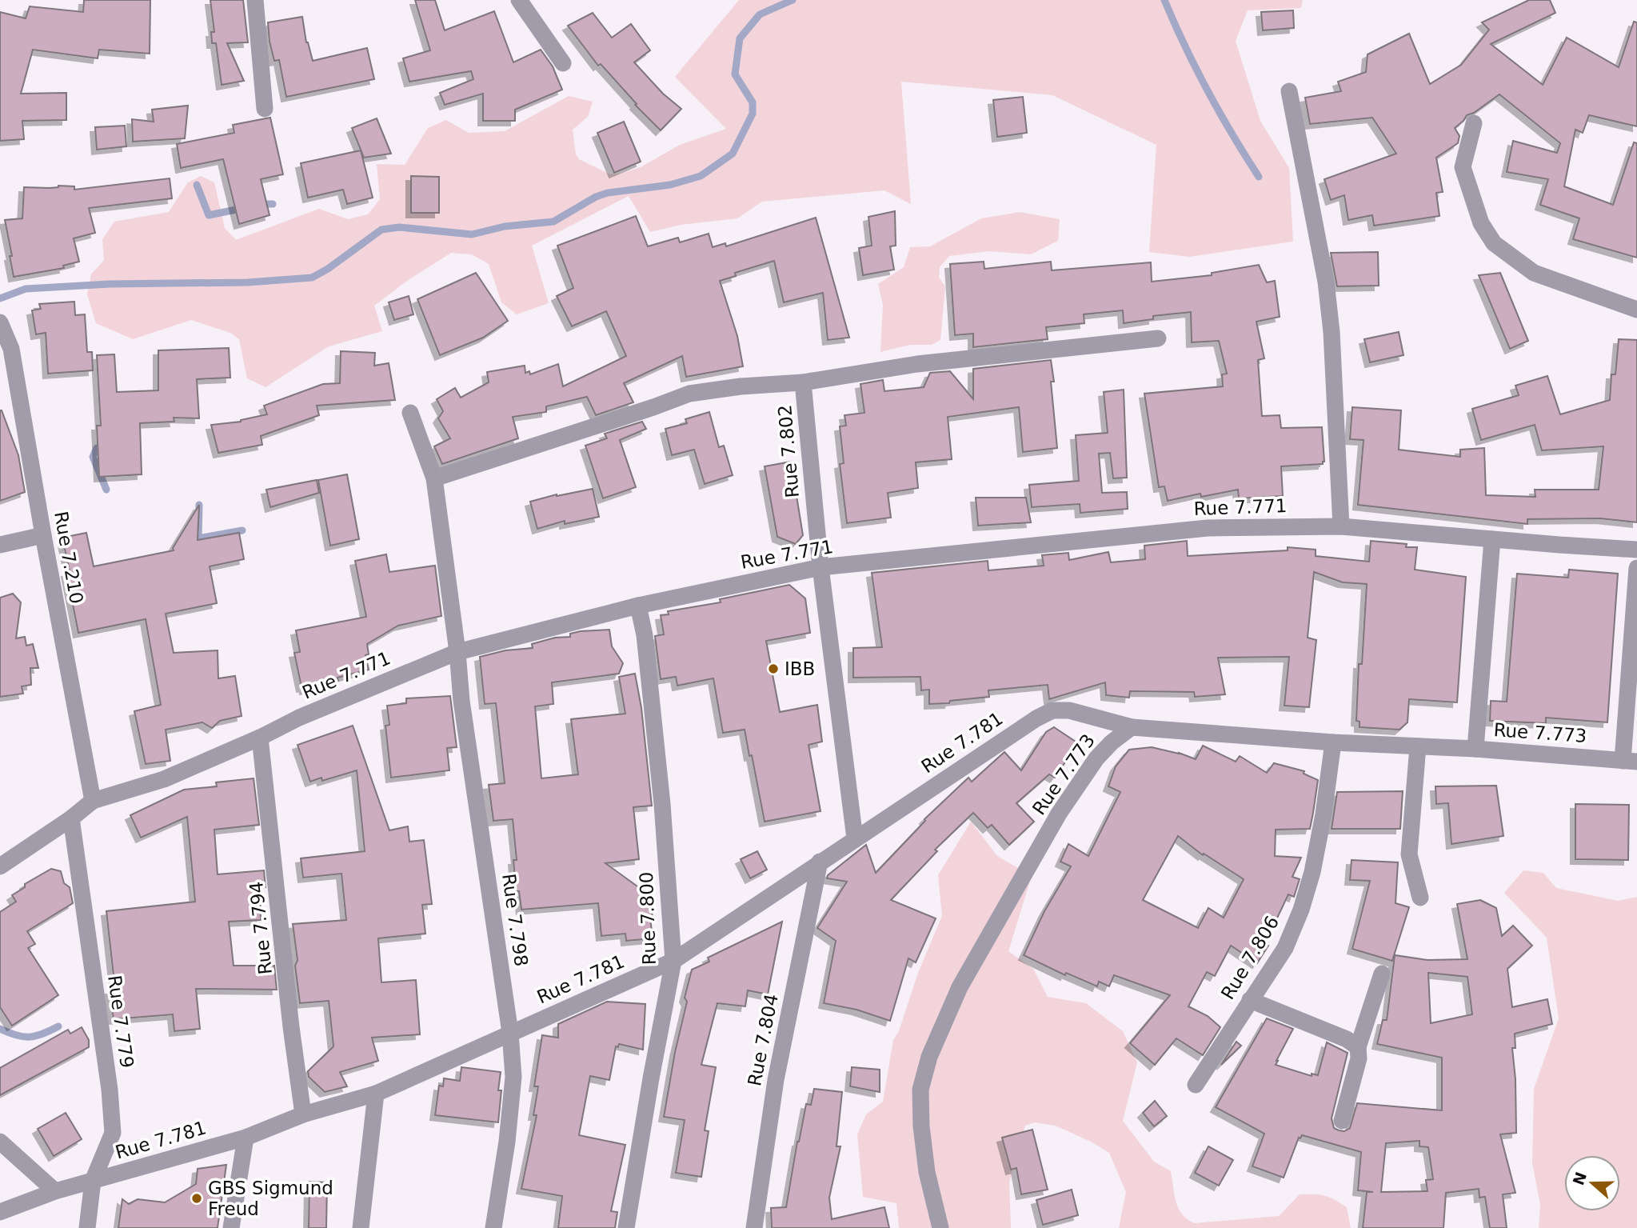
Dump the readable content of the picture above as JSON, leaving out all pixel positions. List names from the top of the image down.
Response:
{
  "streets": {
    "street": [
      "Rue 7.802",
      "Rue 7.771",
      "Rue 7.210",
      "Rue 7.773",
      "Rue 7.781",
      "Rue 7.800",
      "Rue 7.798",
      "Rue 7.794",
      "Rue 7.806",
      "Rue 7.779",
      "Rue 7.804"
    ]
  },
  "crossings": [
    ["Rue 7.802", "Rue 7.771"],
    ["Rue 7.802", "Rue 7.781"],
    ["Rue 7.771", "Rue 7.210"],
    ["Rue 7.771", "Rue 7.800"],
    ["Rue 7.771", "Rue 7.798"],
    ["Rue 7.771", "Rue 7.794"],
    ["Rue 7.771", "Rue 7.779"],
    ["Rue 7.773", "Rue 7.781"],
    ["Rue 7.773", "Rue 7.806"],
    ["Rue 7.781", "Rue 7.800"],
    ["Rue 7.781", "Rue 7.798"],
    ["Rue 7.781", "Rue 7.794"],
    ["Rue 7.781", "Rue 7.779"],
    ["Rue 7.781", "Rue 7.804"]
  ],
  "places": ["IBB", "GBS Sigmund Freud"],
  "north": "left"
}
